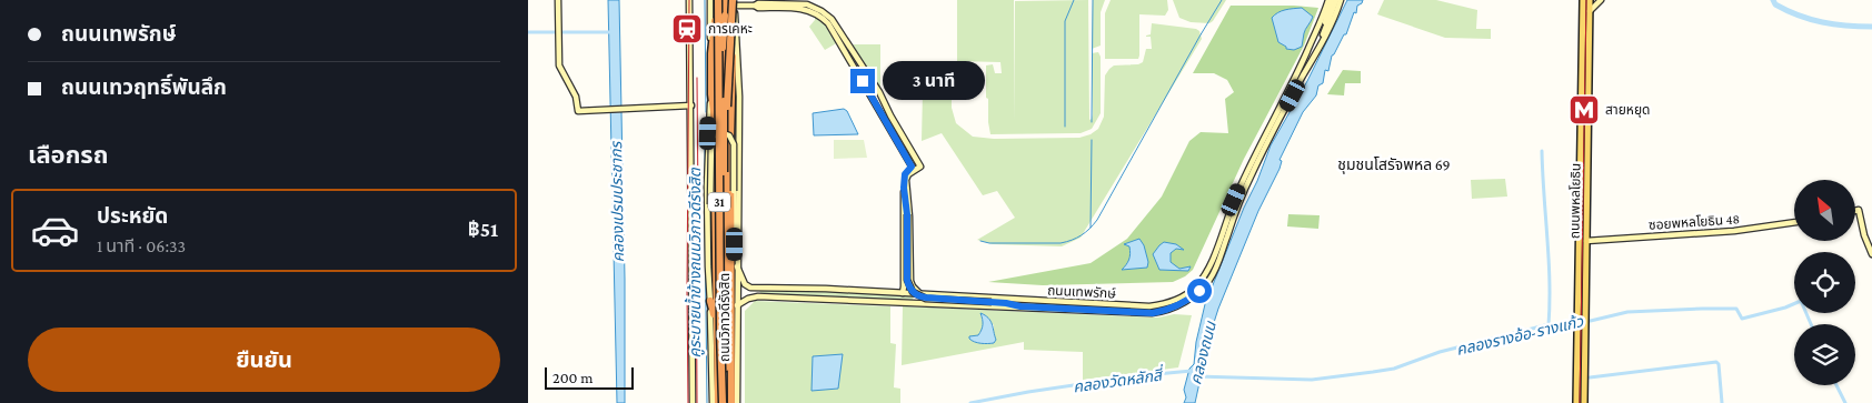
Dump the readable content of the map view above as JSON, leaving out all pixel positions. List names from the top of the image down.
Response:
{
  "streets": {
    "highway": ["31", "ถนนวิภาวดีรังสิต"],
    "main road": ["ถนนพหลโยธิน", "ซอยพหลโยธิน 48", "ถนนเทพรักษ์"]
  },
  "crossings": [
    ["ถนนพหลโยธิน", "ซอยพหลโยธิน 48"],
    ["31", "ถนนวิภาวดีรังสิต"],
    ["ถนนเทพรักษ์", "ถนนวิภาวดีรังสิต"]
  ],
  "districts": ["ชุมชนโสรัจพหล 69"],
  "water": [
    "คลองเปรมประชากร",
    "คูระบายน้ำข้างถนนวิภาวดีรังสิต",
    "คลองรางอ้อ-รางแก้ว",
    "คลองถนน",
    "คลองวัดหลักสี่"
  ],
  "places": {
    "station": ["การเคหะ"],
    "metro station": ["สายหยุด"]
  },
  "scale_bar": "200 m",
  "north": "top left",
  "page": {
    "banner": ["ถนนเทพรักษ์", "ถนนเทวฤทธิ์พันลึก"],
    "bubble": "3 นาที",
    "heading": "เลือกรถ",
    "list": [
      {
        "name": "ประหยัด",
        "note": "1 นาที · 06:33",
        "value": "฿51"
      }
    ],
    "buttons": "ยืนยัน",
    "scale": "200 m"
  }
}
